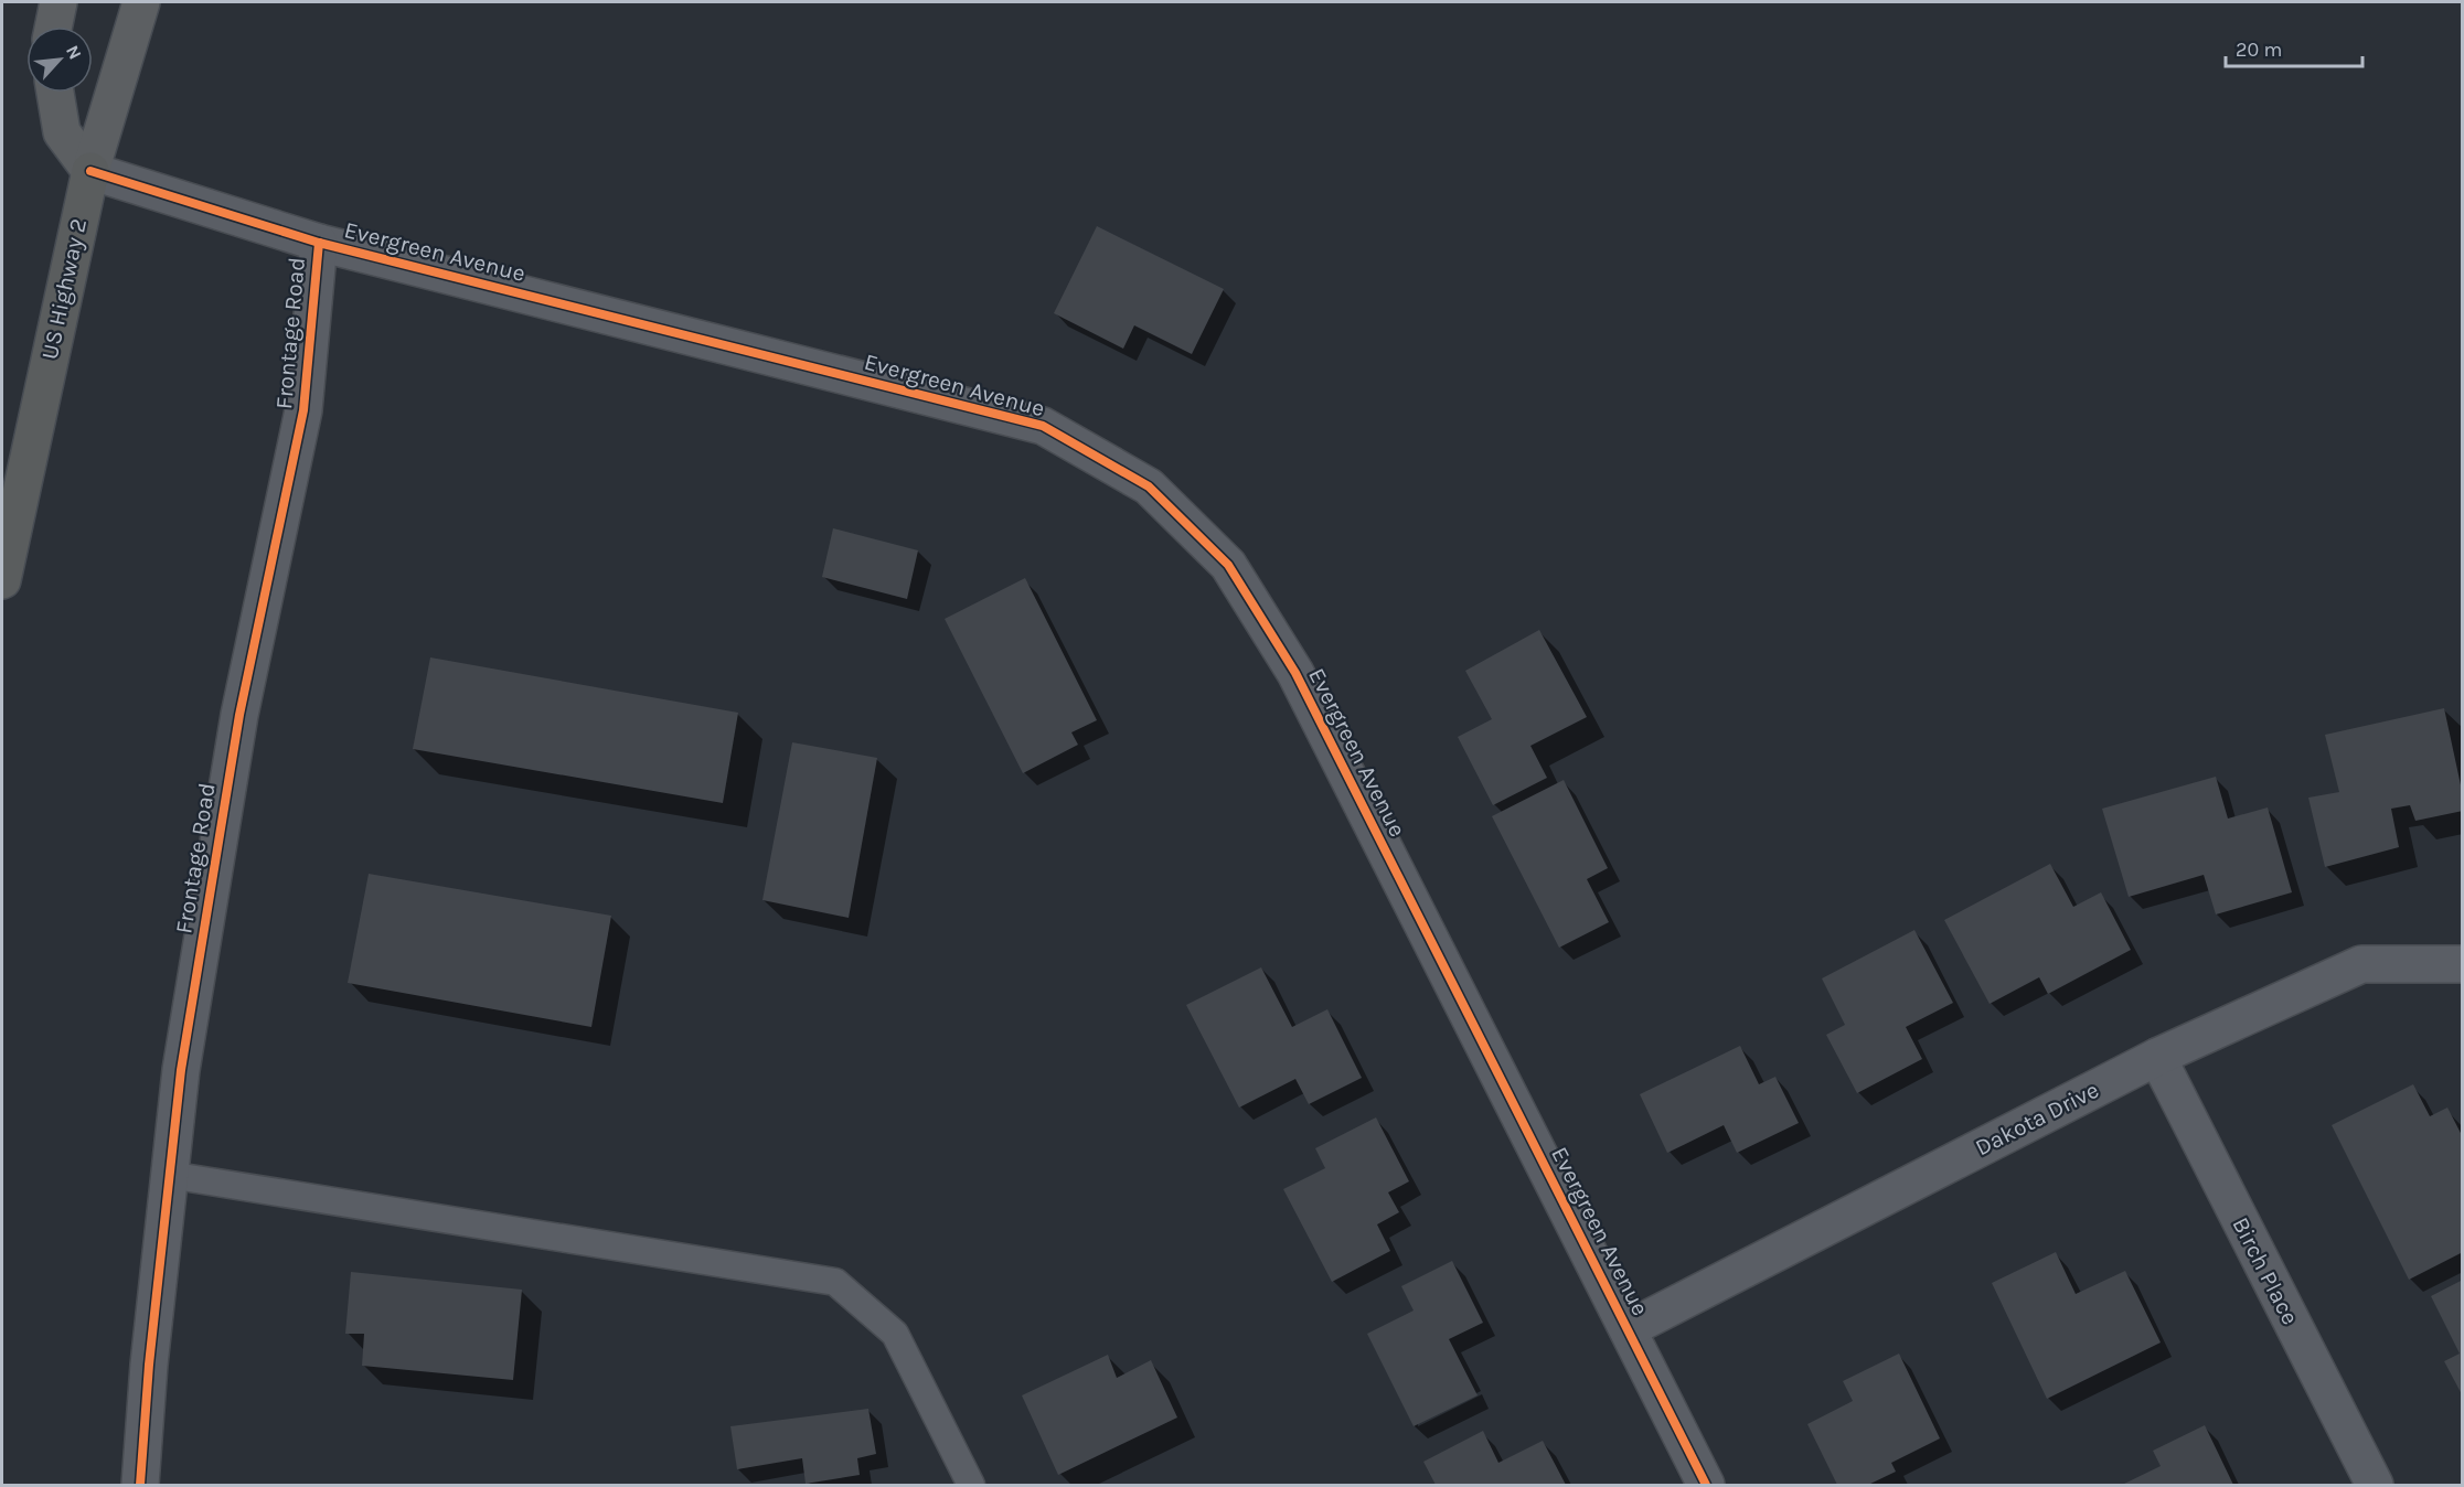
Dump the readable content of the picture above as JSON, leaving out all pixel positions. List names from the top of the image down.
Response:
{
  "streets": {
    "highway": ["US Highway 2"],
    "street": [
      "Evergreen Avenue",
      "Frontage Road",
      "Dakota Drive",
      "Birch Place"
    ]
  },
  "crossings": [
    ["Evergreen Avenue", "US Highway 2"],
    ["Evergreen Avenue", "Frontage Road"],
    ["Evergreen Avenue", "Dakota Drive"],
    ["Dakota Drive", "Birch Place"]
  ],
  "scale_bar": "20 m",
  "north": "top right"
}
